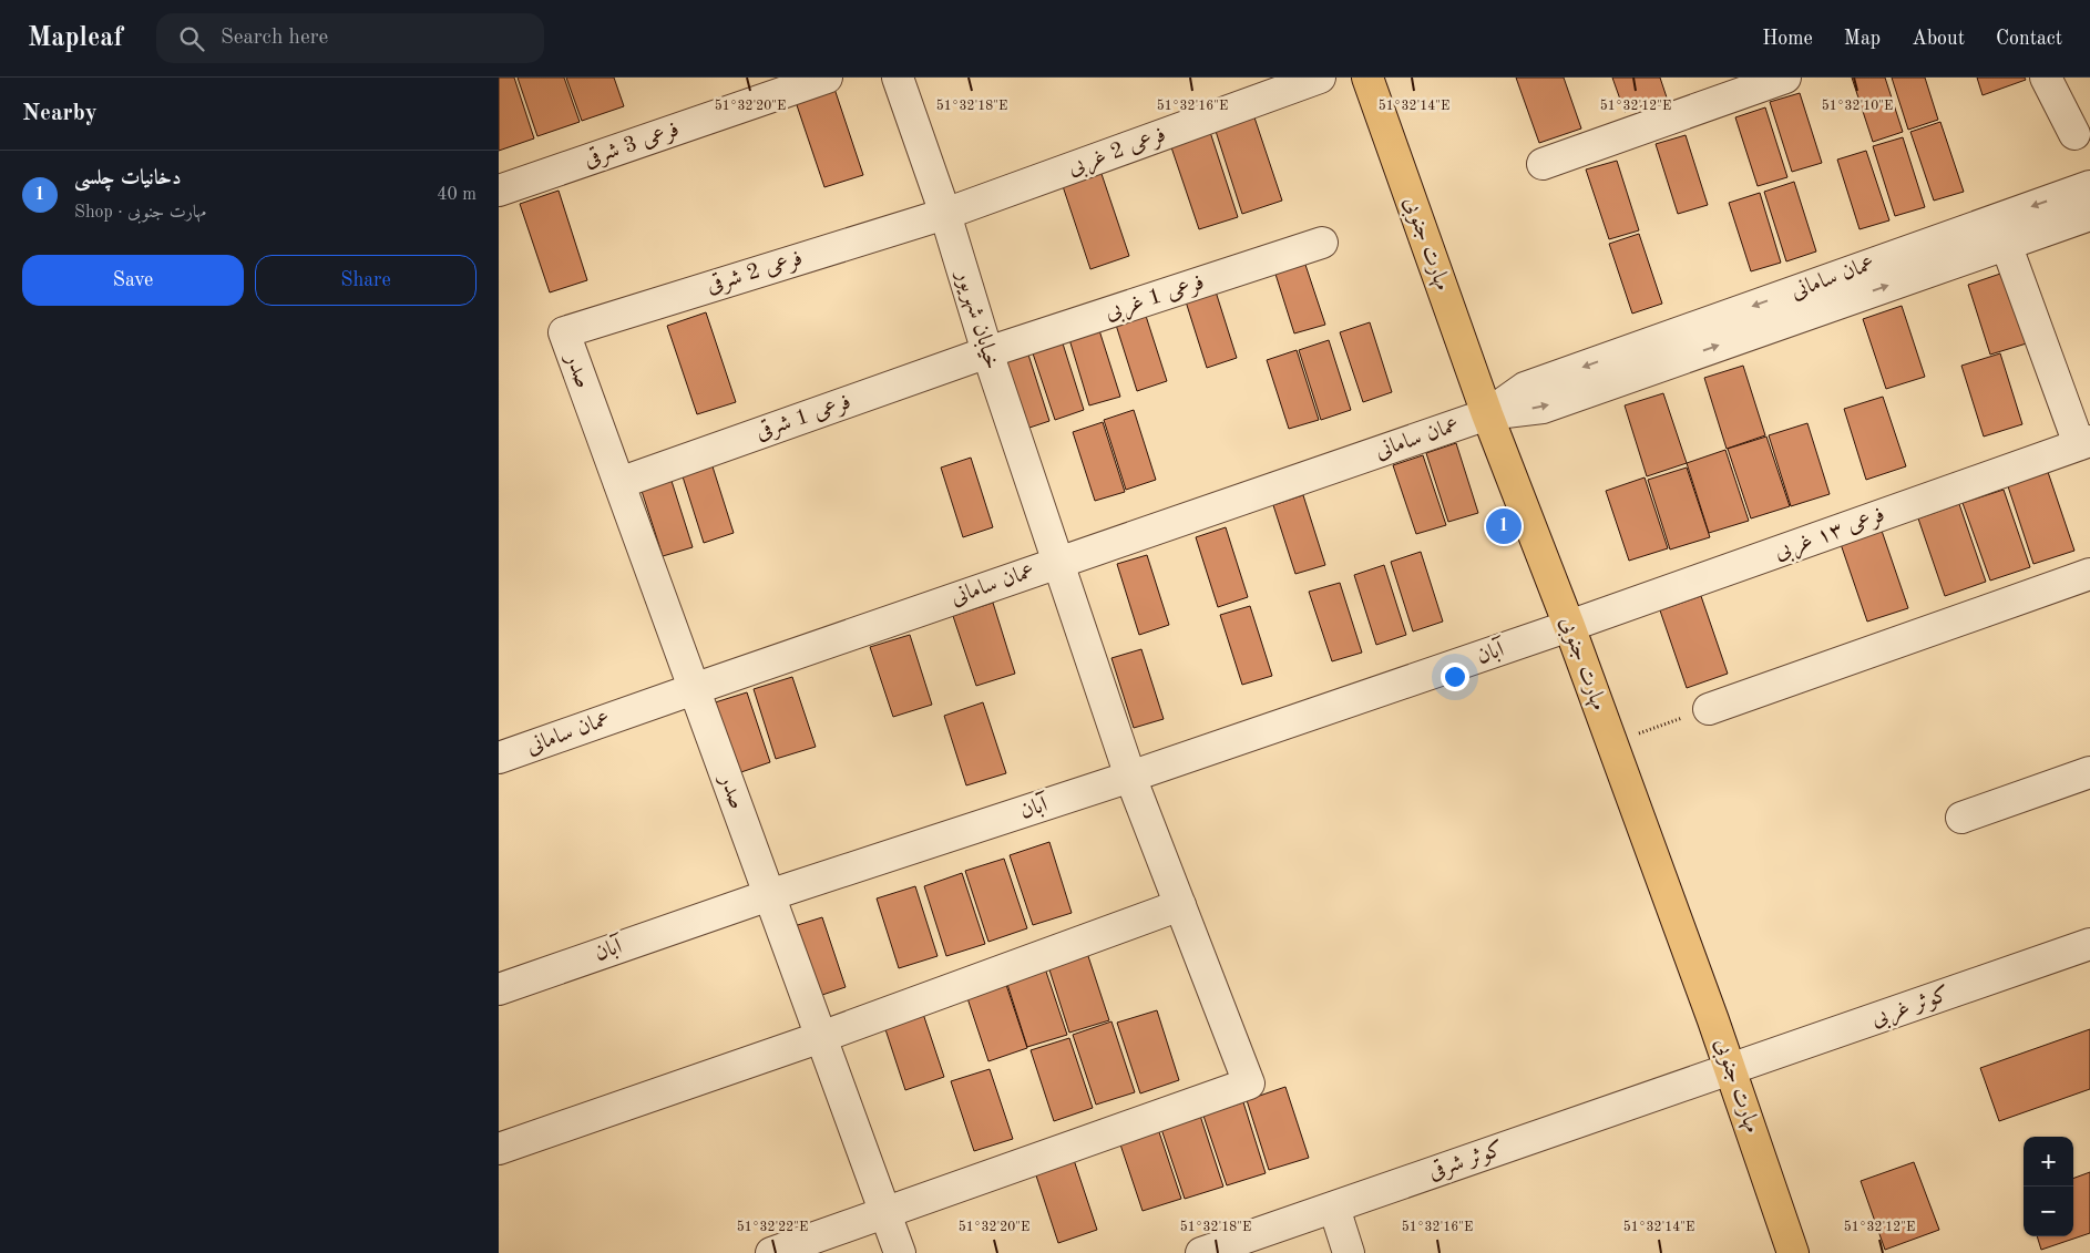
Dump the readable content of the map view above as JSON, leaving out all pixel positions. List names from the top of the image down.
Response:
{
  "streets": {
    "main road": ["مهارت جنوبی"],
    "street": [
      "فرعی 3 شرقی",
      "فرعی 2 غربی",
      "فرعی 2 شرقی",
      "عمان سامانی",
      "فرعی 1 غربی",
      "خیابان شهریور",
      "صدر",
      "فرعی 1 شرقی",
      "فرعی ۱۳ غربی",
      "آبان",
      "کوثر غربی",
      "کوثر شرقی"
    ]
  },
  "crossings": [
    ["فرعی 2 غربی", "فرعی 2 شرقی"],
    ["فرعی 2 غربی", "خیابان شهریور"],
    ["مهارت جنوبی", "عمان سامانی"],
    ["مهارت جنوبی", "فرعی ۱۳ غربی"],
    ["مهارت جنوبی", "آبان"],
    ["مهارت جنوبی", "کوثر غربی"],
    ["مهارت جنوبی", "کوثر شرقی"],
    ["فرعی 2 شرقی", "خیابان شهریور"],
    ["فرعی 2 شرقی", "صدر"],
    ["عمان سامانی", "خیابان شهریور"],
    ["عمان سامانی", "صدر"],
    ["فرعی 1 غربی", "خیابان شهریور"],
    ["فرعی 1 غربی", "فرعی 1 شرقی"],
    ["خیابان شهریور", "صدر"],
    ["خیابان شهریور", "فرعی 1 شرقی"],
    ["خیابان شهریور", "آبان"],
    ["صدر", "فرعی 1 شرقی"],
    ["صدر", "آبان"],
    ["فرعی ۱۳ غربی", "آبان"],
    ["کوثر غربی", "کوثر شرقی"]
  ],
  "page": {
    "header": "Mapleaf",
    "search": "Search here",
    "nav": [
      "Home",
      "Map",
      "About",
      "Contact"
    ],
    "heading": "Nearby",
    "list": [
      {
        "mark": "1",
        "name": "دخانیات چلسی",
        "note": "Shop · مهارت جنوبی",
        "value": "40 m"
      }
    ],
    "buttons": ["Save", "Share"],
    "pins": "1",
    "map_buttons": ["+", "−"]
  },
  "coordinates": [
    "51°32'20\"E",
    "51°32'18\"E",
    "51°32'16\"E",
    "51°32'14\"E",
    "51°32'12\"E",
    "51°32'10\"E",
    "51°32'22\"E"
  ]
}
